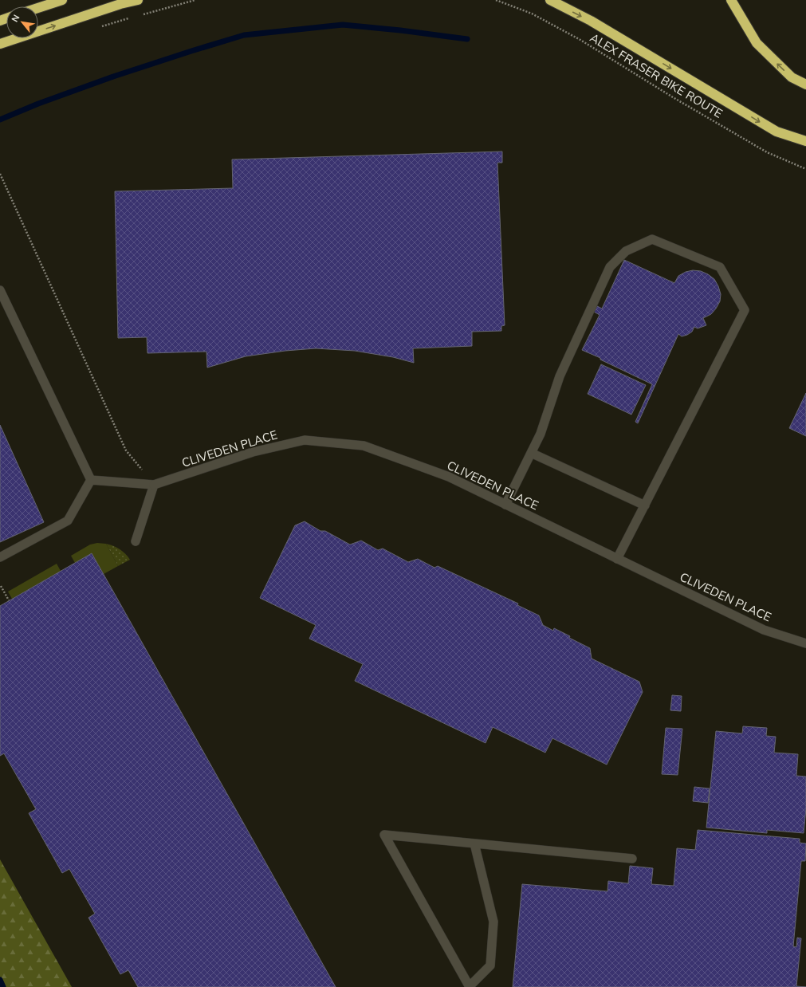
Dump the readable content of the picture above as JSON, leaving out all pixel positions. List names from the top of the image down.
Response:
{
  "streets": {
    "street": ["CLIVEDEN PLACE"],
    "path": ["ALEX FRASER BIKE ROUTE"]
  },
  "north": "top left"
}
